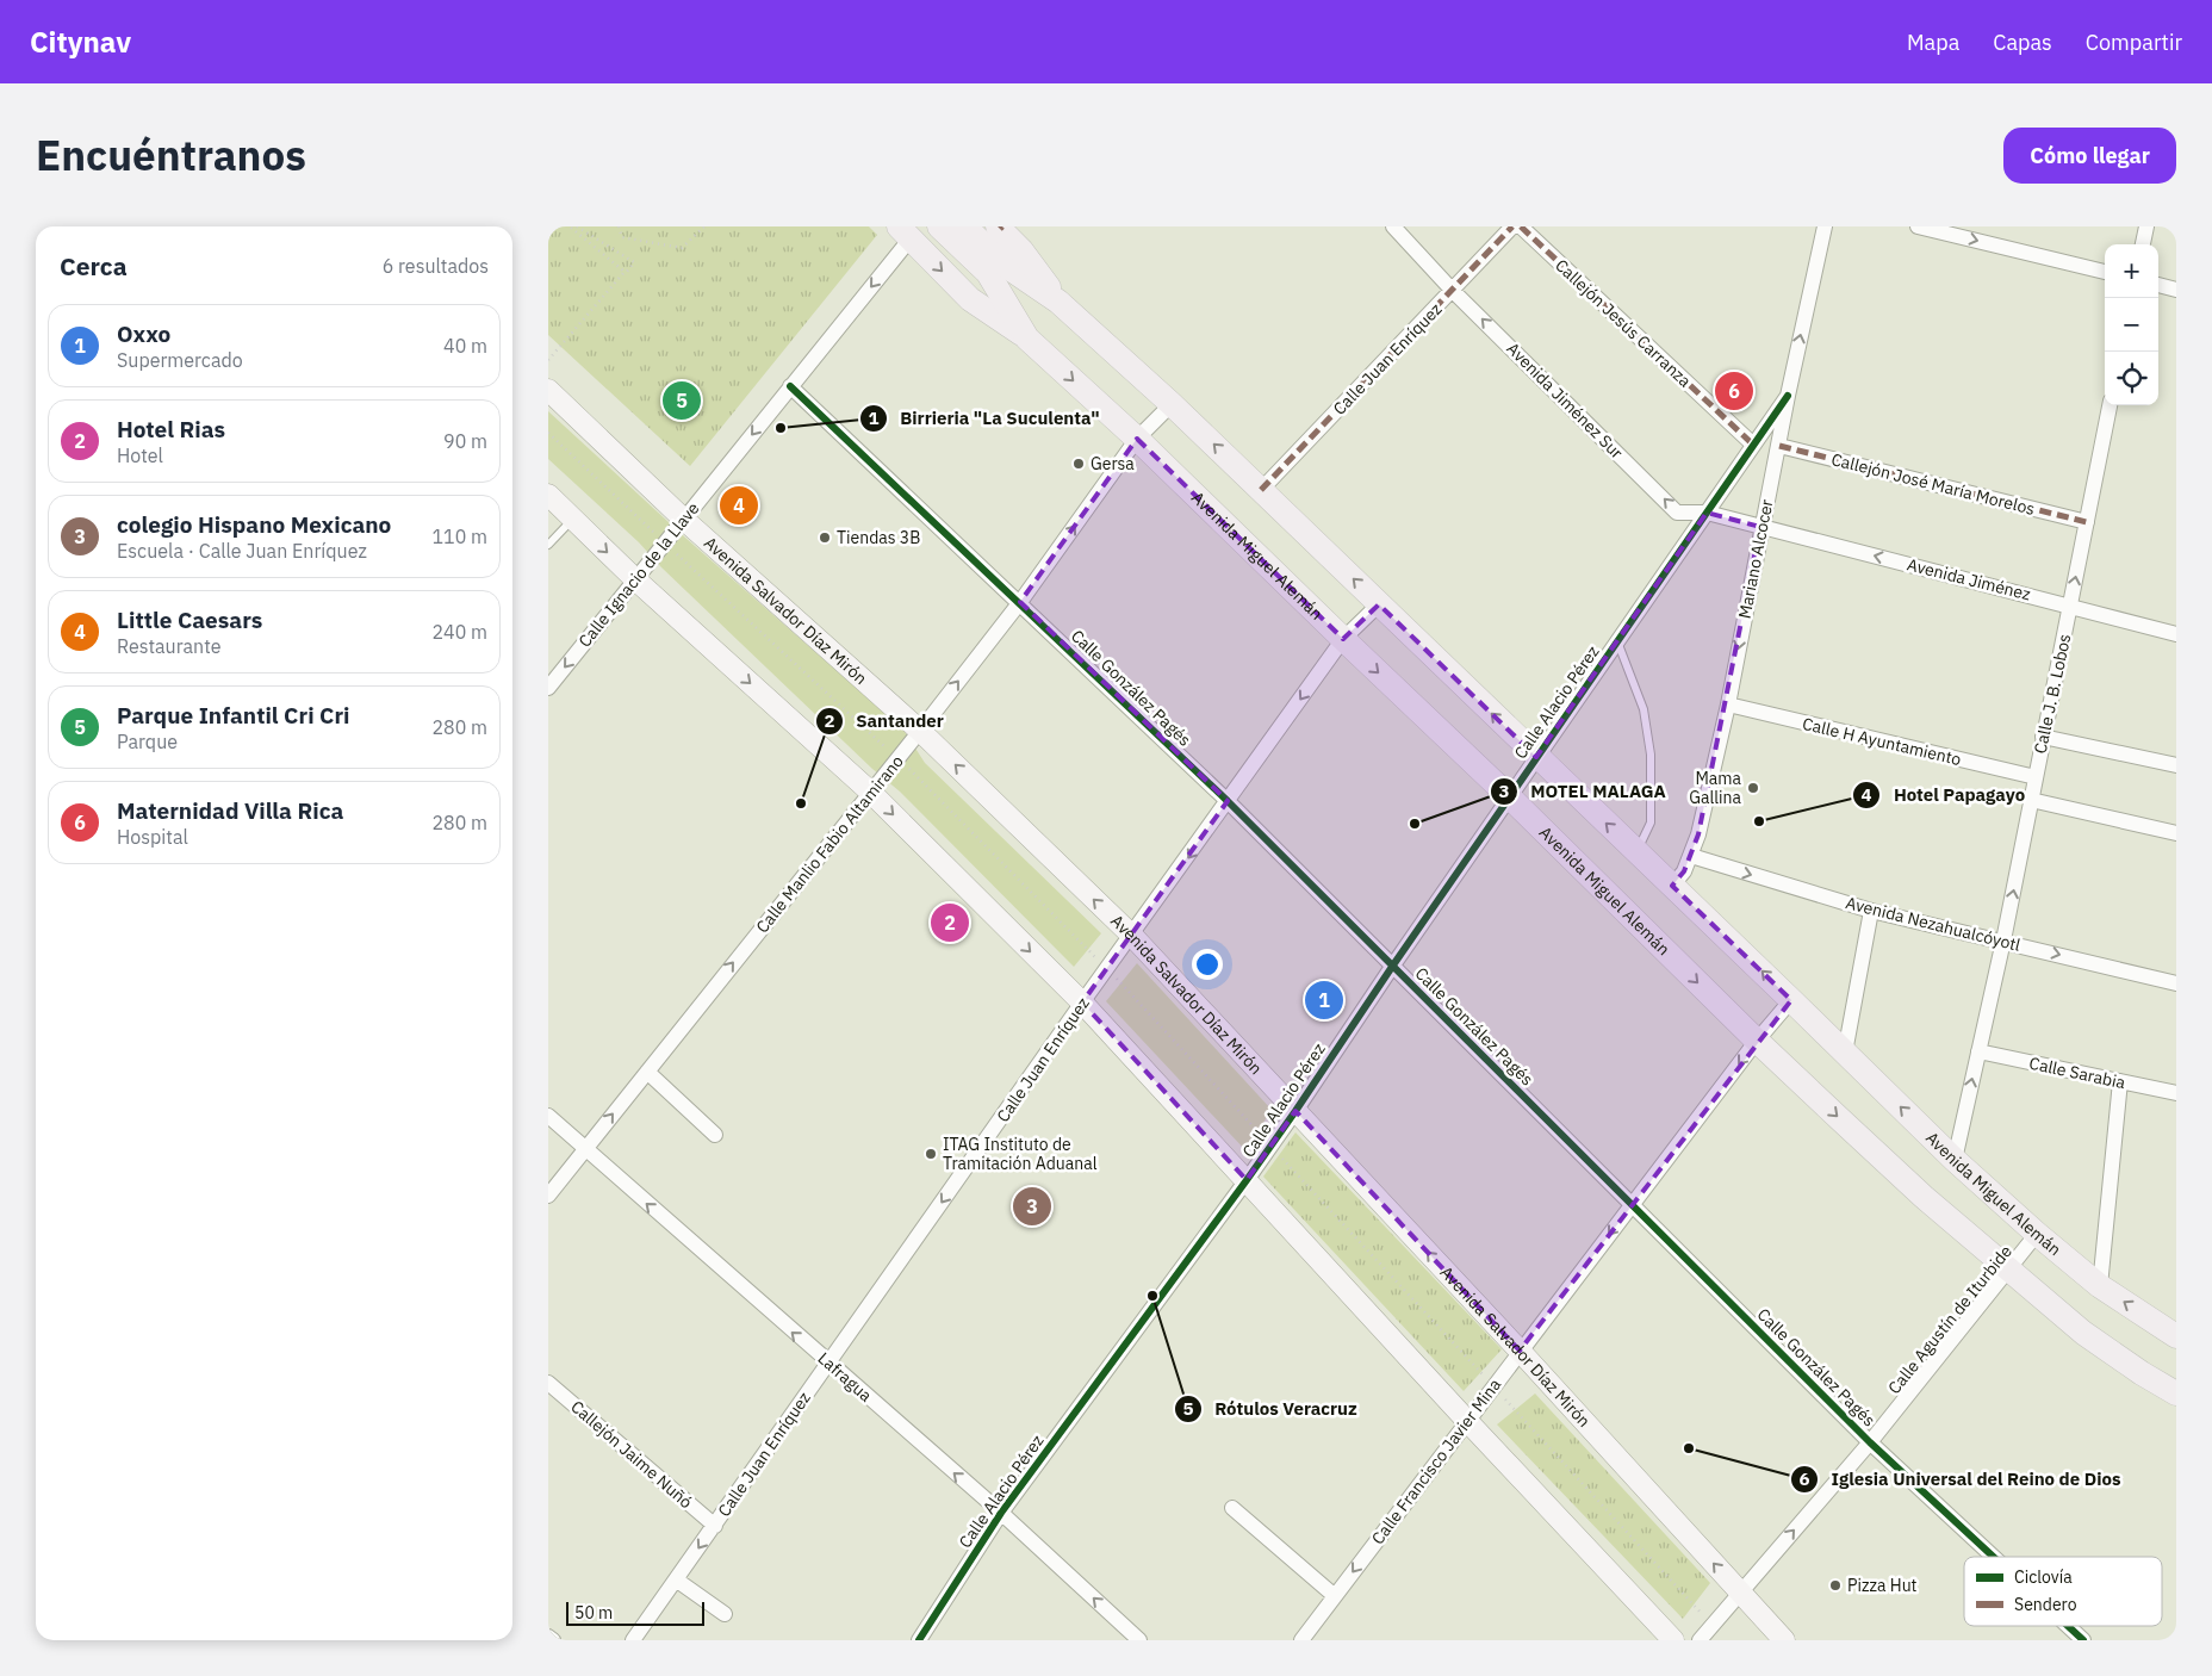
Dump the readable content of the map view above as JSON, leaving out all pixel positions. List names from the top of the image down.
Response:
{
  "streets": {
    "main road": ["Avenida Miguel Alemán", "Avenida Salvador Díaz Mirón"],
    "street": [
      "Callejón Jesús Carranza",
      "Calle Juan Enríquez",
      "Avenida Jiménez Sur",
      "Callejón José María Morelos",
      "Mariano Alcocer",
      "Calle Ignacio de la Llave",
      "Avenida Jiménez",
      "Calle González Pagés",
      "Calle J. B. Lobos",
      "Calle Alacio Pérez",
      "Calle H Ayuntamiento",
      "Calle Manlio Fabio Altamirano",
      "Avenida Nezahualcóyotl",
      "Calle Sarabia",
      "Calle Agustín de Iturbide",
      "Lafragua",
      "Callejón Jaime Nuñó",
      "Calle Francisco Javier Mina"
    ]
  },
  "crossings": [
    ["Callejón Jesús Carranza", "Calle Alacio Pérez"],
    ["Calle Juan Enríquez", "Avenida Jiménez Sur"],
    ["Calle Juan Enríquez", "Avenida Miguel Alemán"],
    ["Calle Juan Enríquez", "Avenida Salvador Díaz Mirón"],
    ["Calle Juan Enríquez", "Calle González Pagés"],
    ["Calle Juan Enríquez", "Lafragua"],
    ["Calle Juan Enríquez", "Callejón Jaime Nuñó"],
    ["Avenida Jiménez Sur", "Mariano Alcocer"],
    ["Avenida Jiménez Sur", "Avenida Jiménez"],
    ["Avenida Jiménez Sur", "Calle Alacio Pérez"],
    ["Callejón José María Morelos", "Mariano Alcocer"],
    ["Callejón José María Morelos", "Calle J. B. Lobos"],
    ["Avenida Miguel Alemán", "Mariano Alcocer"],
    ["Avenida Miguel Alemán", "Calle J. B. Lobos"],
    ["Avenida Miguel Alemán", "Calle Alacio Pérez"],
    ["Avenida Miguel Alemán", "Calle Manlio Fabio Altamirano"],
    ["Avenida Miguel Alemán", "Calle Agustín de Iturbide"],
    ["Avenida Miguel Alemán", "Calle Francisco Javier Mina"],
    ["Mariano Alcocer", "Avenida Jiménez"],
    ["Mariano Alcocer", "Calle Alacio Pérez"],
    ["Mariano Alcocer", "Calle H Ayuntamiento"],
    ["Mariano Alcocer", "Avenida Nezahualcóyotl"],
    ["Calle Ignacio de la Llave", "Avenida Salvador Díaz Mirón"],
    ["Calle Ignacio de la Llave", "Calle González Pagés"],
    ["Avenida Jiménez", "Calle J. B. Lobos"],
    ["Avenida Salvador Díaz Mirón", "Calle Alacio Pérez"],
    ["Avenida Salvador Díaz Mirón", "Calle Manlio Fabio Altamirano"],
    ["Avenida Salvador Díaz Mirón", "Calle Agustín de Iturbide"],
    ["Avenida Salvador Díaz Mirón", "Calle Francisco Javier Mina"],
    ["Calle González Pagés", "Calle Alacio Pérez"],
    ["Calle González Pagés", "Calle Manlio Fabio Altamirano"],
    ["Calle González Pagés", "Calle Agustín de Iturbide"],
    ["Calle González Pagés", "Calle Francisco Javier Mina"],
    ["Calle J. B. Lobos", "Calle H Ayuntamiento"],
    ["Calle J. B. Lobos", "Avenida Nezahualcóyotl"],
    ["Calle J. B. Lobos", "Calle Sarabia"],
    ["Calle Alacio Pérez", "Lafragua"],
    ["Calle Manlio Fabio Altamirano", "Lafragua"]
  ],
  "one_way": [
    "Calle Juan Enríquez",
    "Avenida Jiménez Sur",
    "Calle Ignacio de la Llave",
    "Avenida Jiménez",
    "Calle J. B. Lobos",
    "Calle Manlio Fabio Altamirano",
    "Avenida Nezahualcóyotl",
    "Calle Agustín de Iturbide",
    "Lafragua",
    "Calle Francisco Javier Mina"
  ],
  "places": [
    "Birrieria \"La Suculenta\"",
    "Gersa",
    "Tiendas 3B",
    "Mama Gallina",
    "Santander",
    "Hotel Papagayo",
    "MOTEL MALAGA",
    "ITAG Instituto de Tramitación Aduanal",
    "Rótulos Veracruz",
    "Iglesia Universal del Reino de Dios",
    "Pizza Hut"
  ],
  "legend": ["Ciclovía", "Sendero"],
  "scale_bar": "50 m",
  "page": {
    "header": "Citynav",
    "nav": ["Mapa", "Capas", "Compartir"],
    "title": "Encuéntranos",
    "buttons": "Cómo llegar",
    "heading": ["Cerca", "6 resultados"],
    "map_buttons": ["+", "−"],
    "list": [
      {
        "mark": "1",
        "name": "Oxxo",
        "note": "Supermercado",
        "value": "40 m"
      },
      {
        "mark": "2",
        "name": "Hotel Rias",
        "note": "Hotel",
        "value": "90 m"
      },
      {
        "mark": "3",
        "name": "colegio Hispano Mexicano",
        "note": "Escuela · Calle Juan Enríquez",
        "value": "110 m"
      },
      {
        "mark": "4",
        "name": "Little Caesars",
        "note": "Restaurante",
        "value": "240 m"
      },
      {
        "mark": "5",
        "name": "Parque Infantil Cri Cri",
        "note": "Parque",
        "value": "280 m"
      },
      {
        "mark": "6",
        "name": "Maternidad Villa Rica",
        "note": "Hospital",
        "value": "280 m"
      }
    ],
    "pins": [
      "6",
      "5",
      "4",
      "2",
      "1",
      "3"
    ],
    "scale": "50 m"
  }
}
